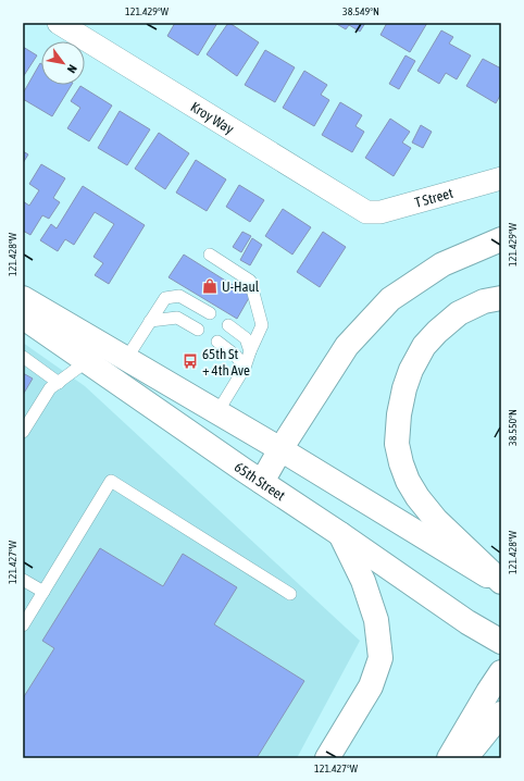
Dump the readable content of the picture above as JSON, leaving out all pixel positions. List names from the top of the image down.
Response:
{
  "streets": {
    "main road": ["65th Street"],
    "street": ["Kroy Way", "T Street"]
  },
  "crossings": [
    ["Kroy Way", "T Street"]
  ],
  "places": {
    "shop": ["U-Haul"],
    "bus stop": ["65th St + 4th Ave"]
  },
  "north": "bottom right",
  "coordinates": [
    "121.429°W",
    "38.549°N",
    "121.428°W",
    "38.550°N",
    "121.427°W"
  ]
}
